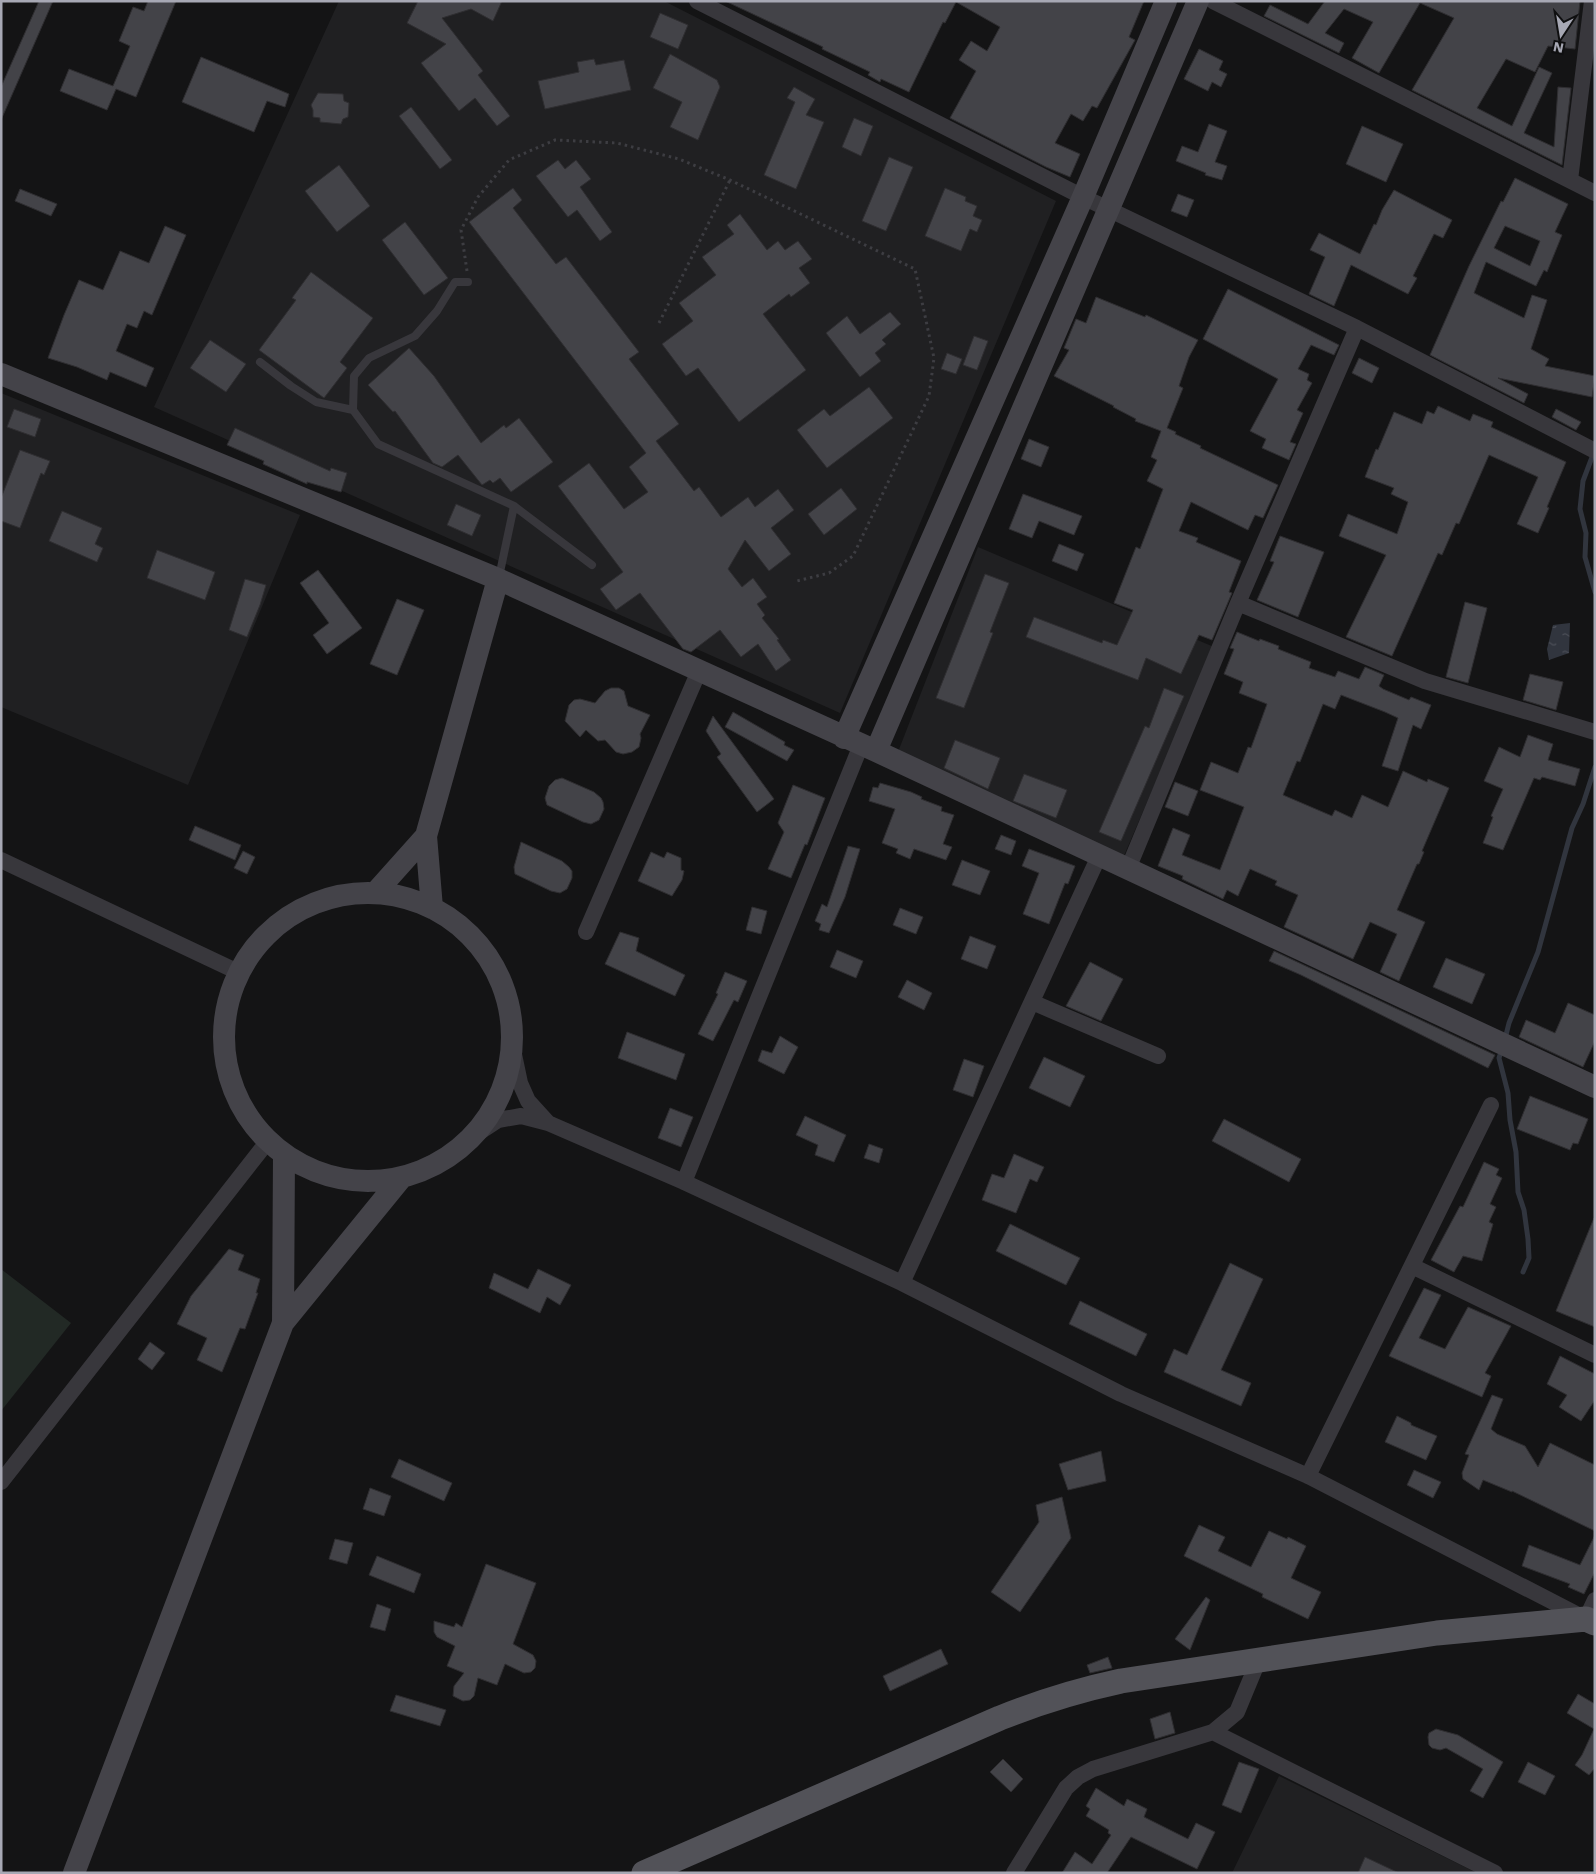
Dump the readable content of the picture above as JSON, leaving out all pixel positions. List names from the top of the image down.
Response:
{
  "north": "bottom"
}
